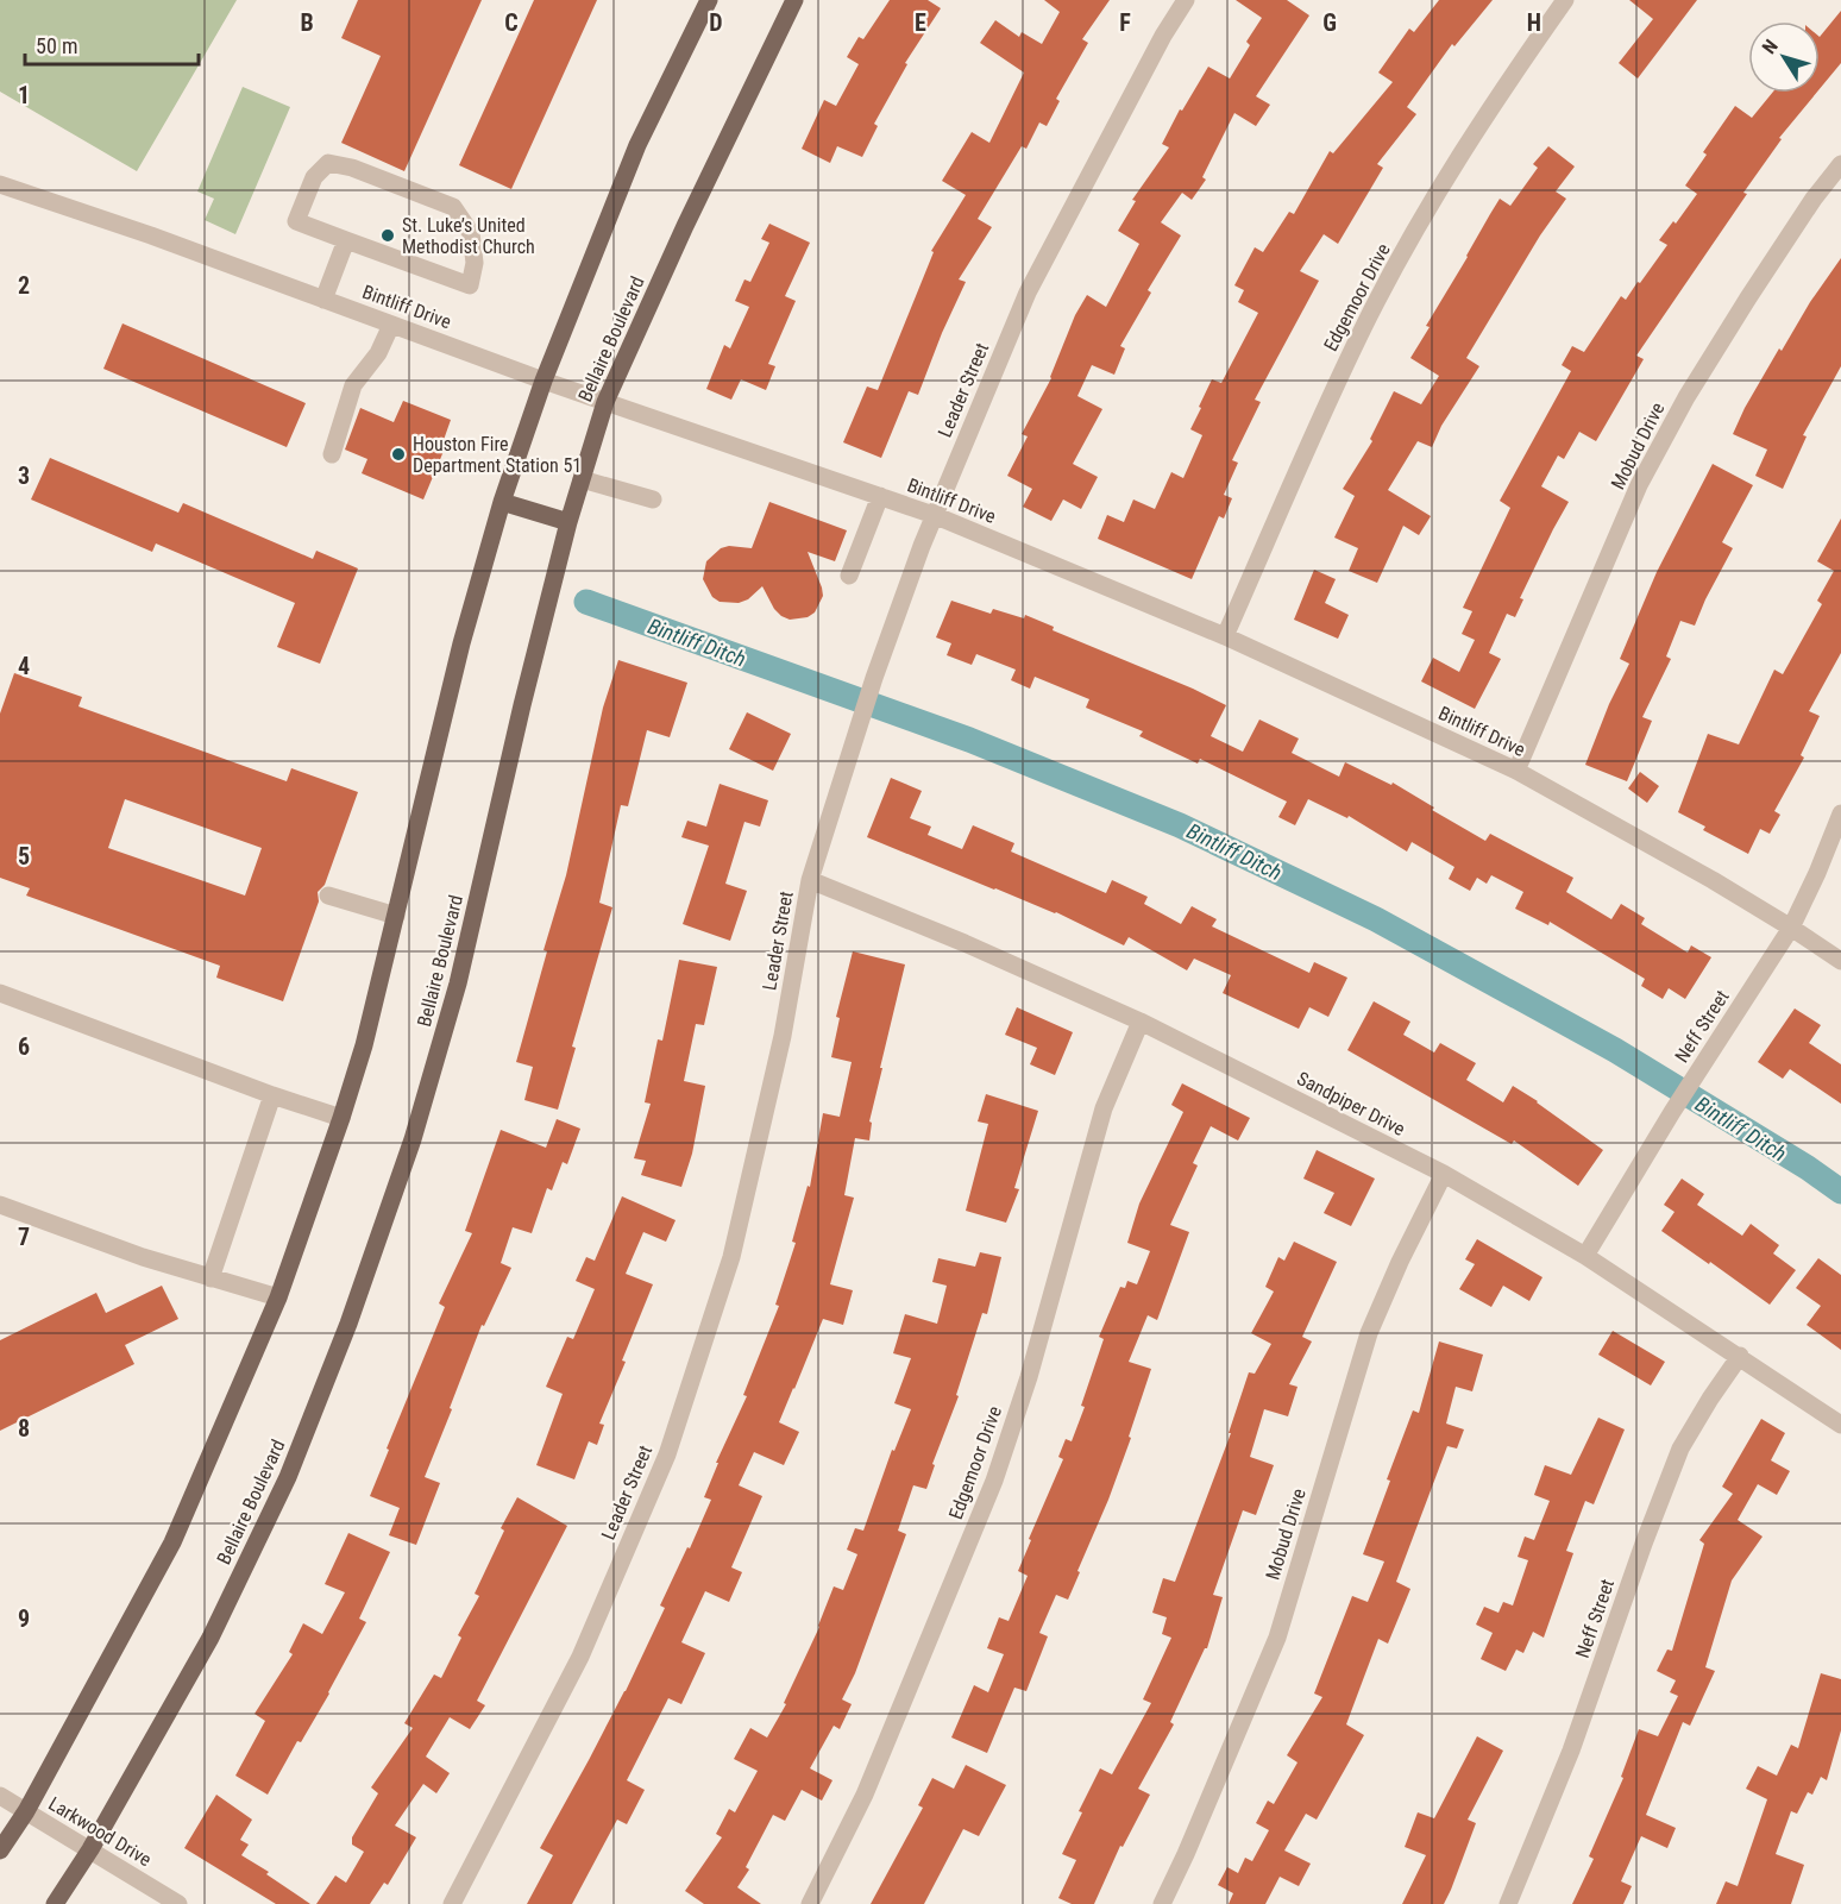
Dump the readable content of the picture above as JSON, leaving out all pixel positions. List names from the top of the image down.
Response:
{
  "streets": {
    "main road": ["Bellaire Boulevard"],
    "street": [
      "Edgemoor Drive",
      "Bintliff Drive",
      "Leader Street",
      "Mobud Drive",
      "Neff Street",
      "Sandpiper Drive",
      "Larkwood Drive"
    ]
  },
  "crossings": [
    ["Edgemoor Drive", "Bintliff Drive"],
    ["Edgemoor Drive", "Sandpiper Drive"],
    ["Bintliff Drive", "Bellaire Boulevard"],
    ["Bintliff Drive", "Leader Street"],
    ["Bintliff Drive", "Mobud Drive"],
    ["Bintliff Drive", "Neff Street"],
    ["Bellaire Boulevard", "Larkwood Drive"],
    ["Leader Street", "Sandpiper Drive"],
    ["Mobud Drive", "Sandpiper Drive"],
    ["Neff Street", "Sandpiper Drive"]
  ],
  "water": ["Bintliff Ditch"],
  "places": ["St. Luke’s United Methodist Church", "Houston Fire Department Station 51"],
  "scale_bar": "50 m",
  "north": "top left",
  "grid": {
    "columns": [
      "B",
      "C",
      "D",
      "E",
      "F",
      "G",
      "H"
    ],
    "rows": [
      "1",
      "2",
      "3",
      "4",
      "5",
      "6",
      "7",
      "8",
      "9"
    ]
  }
}
